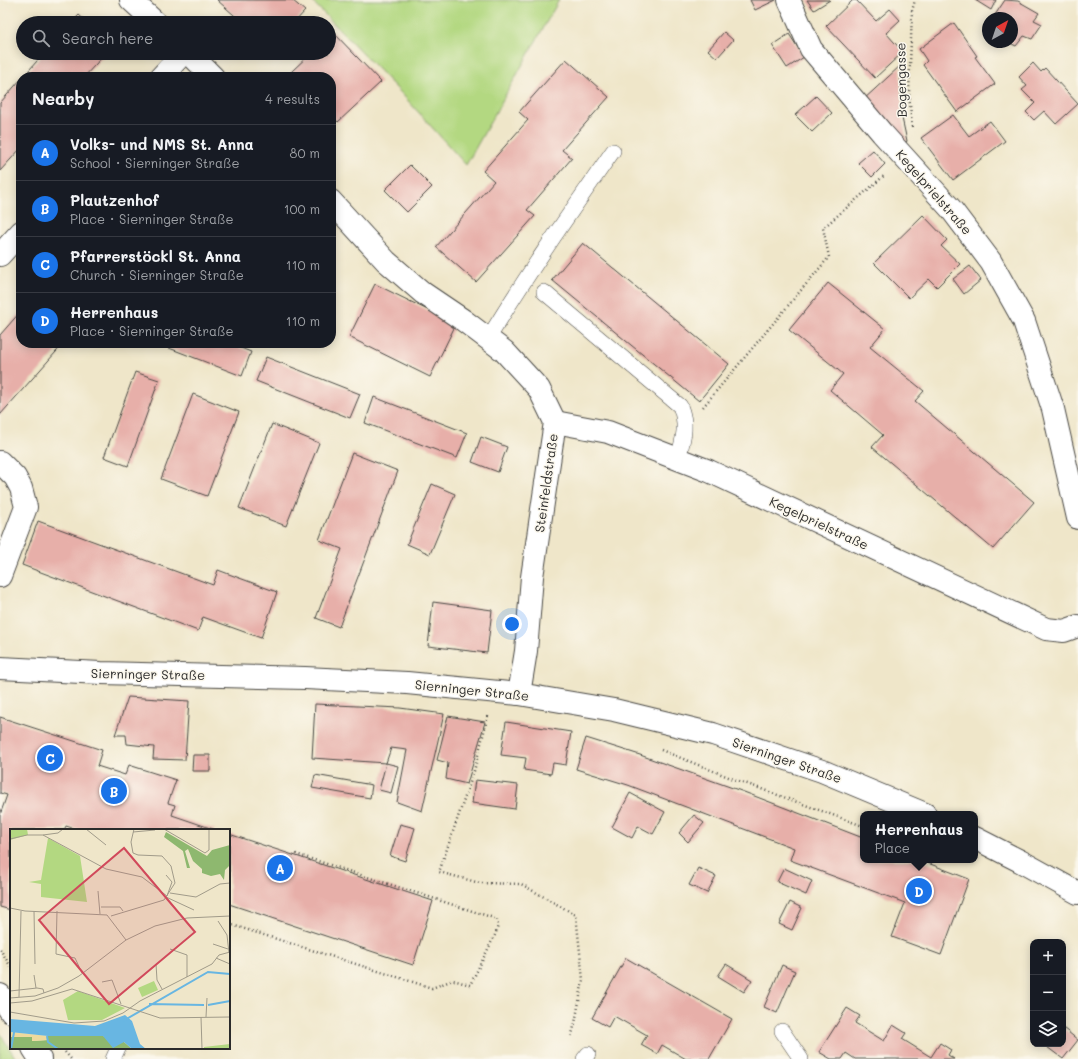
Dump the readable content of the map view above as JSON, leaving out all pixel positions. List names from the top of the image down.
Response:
{
  "streets": {
    "street": ["Kegelprielstraße", "Steinfeldstraße", "Sierninger Straße"],
    "path": ["Bogengasse"]
  },
  "crossings": [
    ["Bogengasse", "Kegelprielstraße"],
    ["Kegelprielstraße", "Steinfeldstraße"],
    ["Steinfeldstraße", "Sierninger Straße"]
  ],
  "north": "top right",
  "page": {
    "search": "Search here",
    "heading": ["Nearby", "4 results"],
    "list": [
      {
        "mark": "A",
        "name": "Volks- und NMS St. Anna",
        "note": "School · Sierninger Straße",
        "value": "80 m"
      },
      {
        "mark": "B",
        "name": "Plautzenhof",
        "note": "Place · Sierninger Straße",
        "value": "100 m"
      },
      {
        "mark": "C",
        "name": "Pfarrerstöckl St. Anna",
        "note": "Church · Sierninger Straße",
        "value": "110 m"
      },
      {
        "mark": "D",
        "name": "Herrenhaus",
        "note": "Place · Sierninger Straße",
        "value": "110 m"
      }
    ],
    "pins": [
      "C",
      "B",
      "A",
      "D"
    ],
    "popup": ["Herrenhaus", "Place"],
    "map_buttons": ["+", "−"]
  }
}
